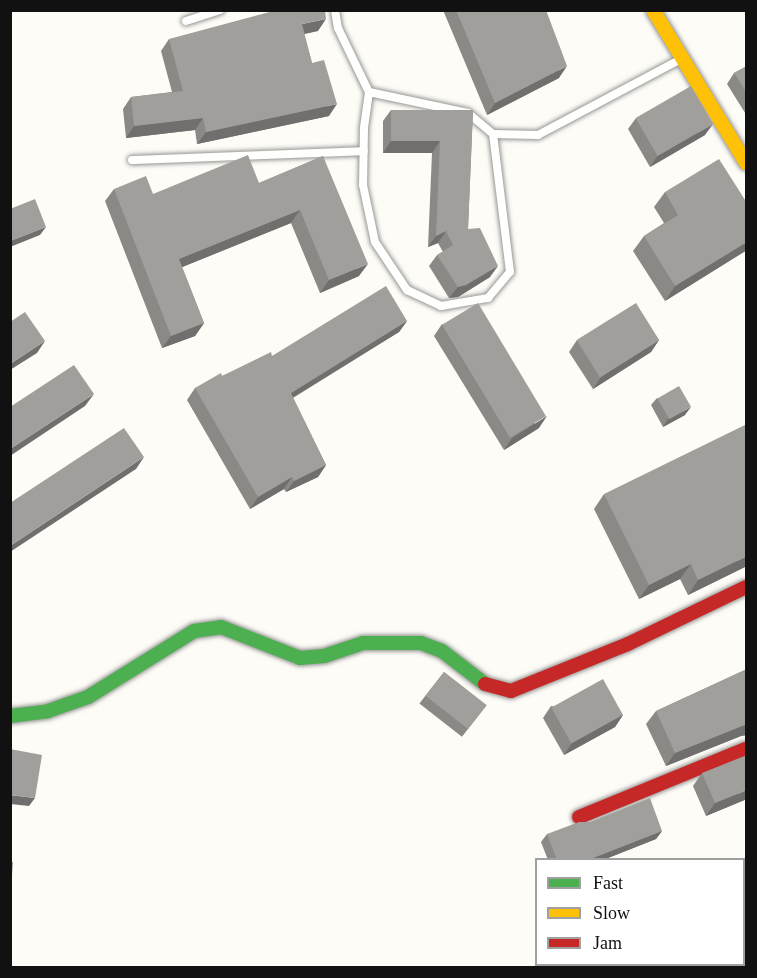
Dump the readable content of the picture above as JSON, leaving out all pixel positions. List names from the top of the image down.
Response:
{
  "legend": ["Fast", "Slow", "Jam"]
}
